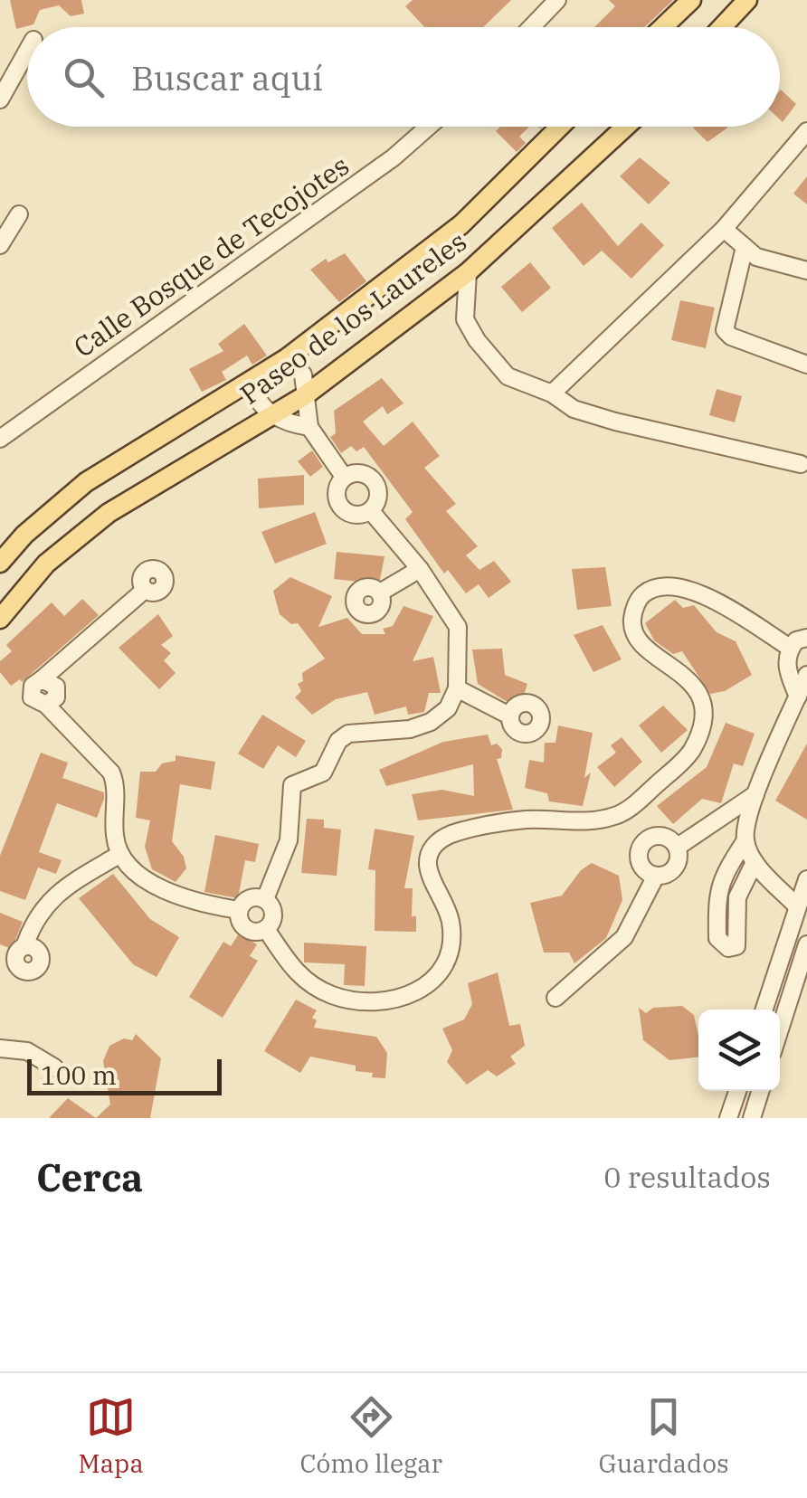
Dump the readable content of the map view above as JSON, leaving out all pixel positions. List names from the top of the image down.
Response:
{
  "streets": {
    "main road": ["Paseo de los Laureles"],
    "street": ["Calle Bosque de Tecojotes"]
  },
  "scale_bar": "100 m",
  "page": {
    "search": "Buscar aquí",
    "scale": "100 m",
    "heading": ["Cerca", "0 resultados"],
    "nav": ["Mapa", "Cómo llegar", "Guardados"]
  }
}
